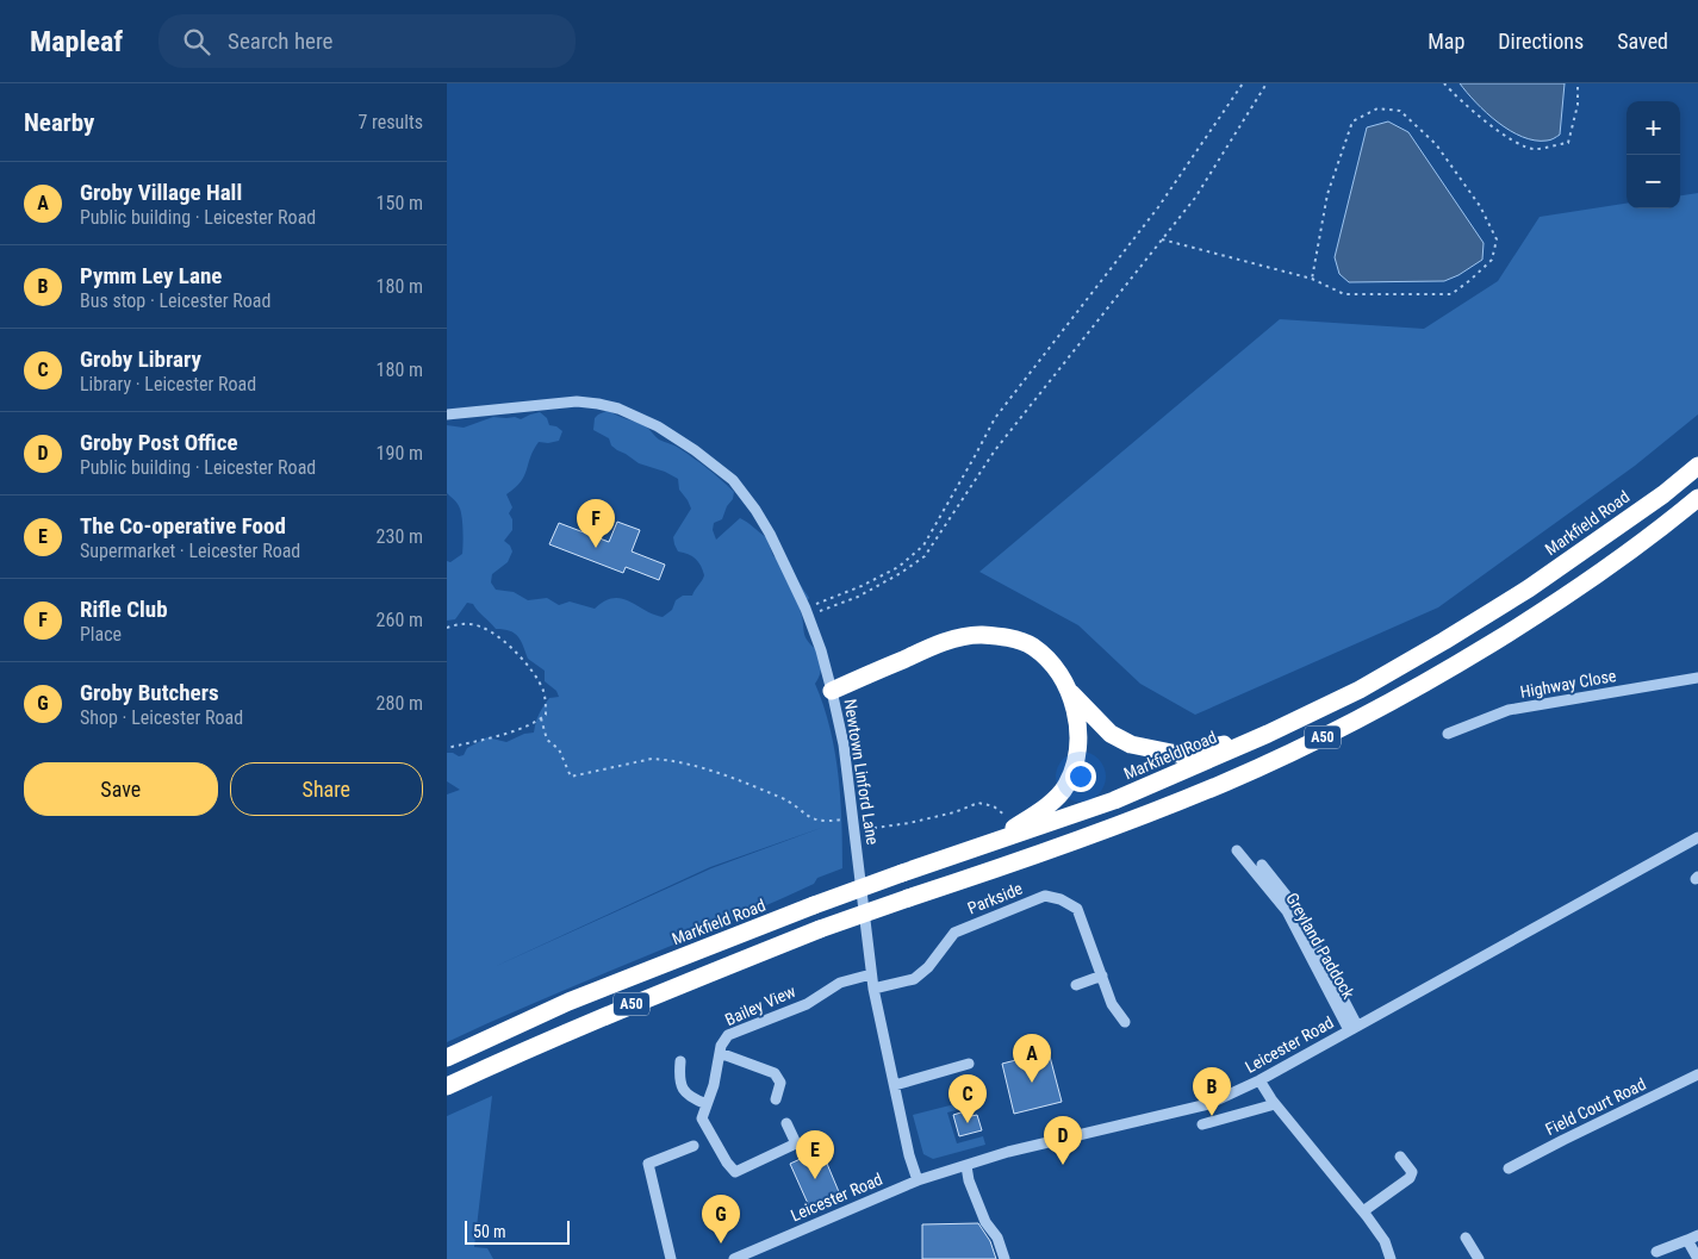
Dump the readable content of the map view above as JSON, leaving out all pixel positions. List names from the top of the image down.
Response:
{
  "streets": {
    "highway": ["Markfield Road", "A50"],
    "street": [
      "Highway Close",
      "Newtown Linford Lane",
      "Parkside",
      "Greyland Paddock",
      "Bailey View",
      "Leicester Road",
      "Field Court Road"
    ]
  },
  "crossings": [
    ["Newtown Linford Lane", "Parkside"],
    ["Newtown Linford Lane", "Bailey View"],
    ["Newtown Linford Lane", "Leicester Road"],
    ["Greyland Paddock", "Leicester Road"]
  ],
  "scale_bar": "50 m",
  "page": {
    "header": "Mapleaf",
    "search": "Search here",
    "nav": ["Map", "Directions", "Saved"],
    "heading": ["Nearby", "7 results"],
    "map_buttons": ["+", "−"],
    "list": [
      {
        "mark": "A",
        "name": "Groby Village Hall",
        "note": "Public building · Leicester Road",
        "value": "150 m"
      },
      {
        "mark": "B",
        "name": "Pymm Ley Lane",
        "note": "Bus stop · Leicester Road",
        "value": "180 m"
      },
      {
        "mark": "C",
        "name": "Groby Library",
        "note": "Library · Leicester Road",
        "value": "180 m"
      },
      {
        "mark": "D",
        "name": "Groby Post Office",
        "note": "Public building · Leicester Road",
        "value": "190 m"
      },
      {
        "mark": "E",
        "name": "The Co-operative Food",
        "note": "Supermarket · Leicester Road",
        "value": "230 m"
      },
      {
        "mark": "F",
        "name": "Rifle Club",
        "note": "Place",
        "value": "260 m"
      },
      {
        "mark": "G",
        "name": "Groby Butchers",
        "note": "Shop · Leicester Road",
        "value": "280 m"
      }
    ],
    "pins": [
      "F",
      "A",
      "B",
      "C",
      "D",
      "E",
      "G"
    ],
    "buttons": ["Save", "Share"],
    "scale": "50 m"
  }
}
